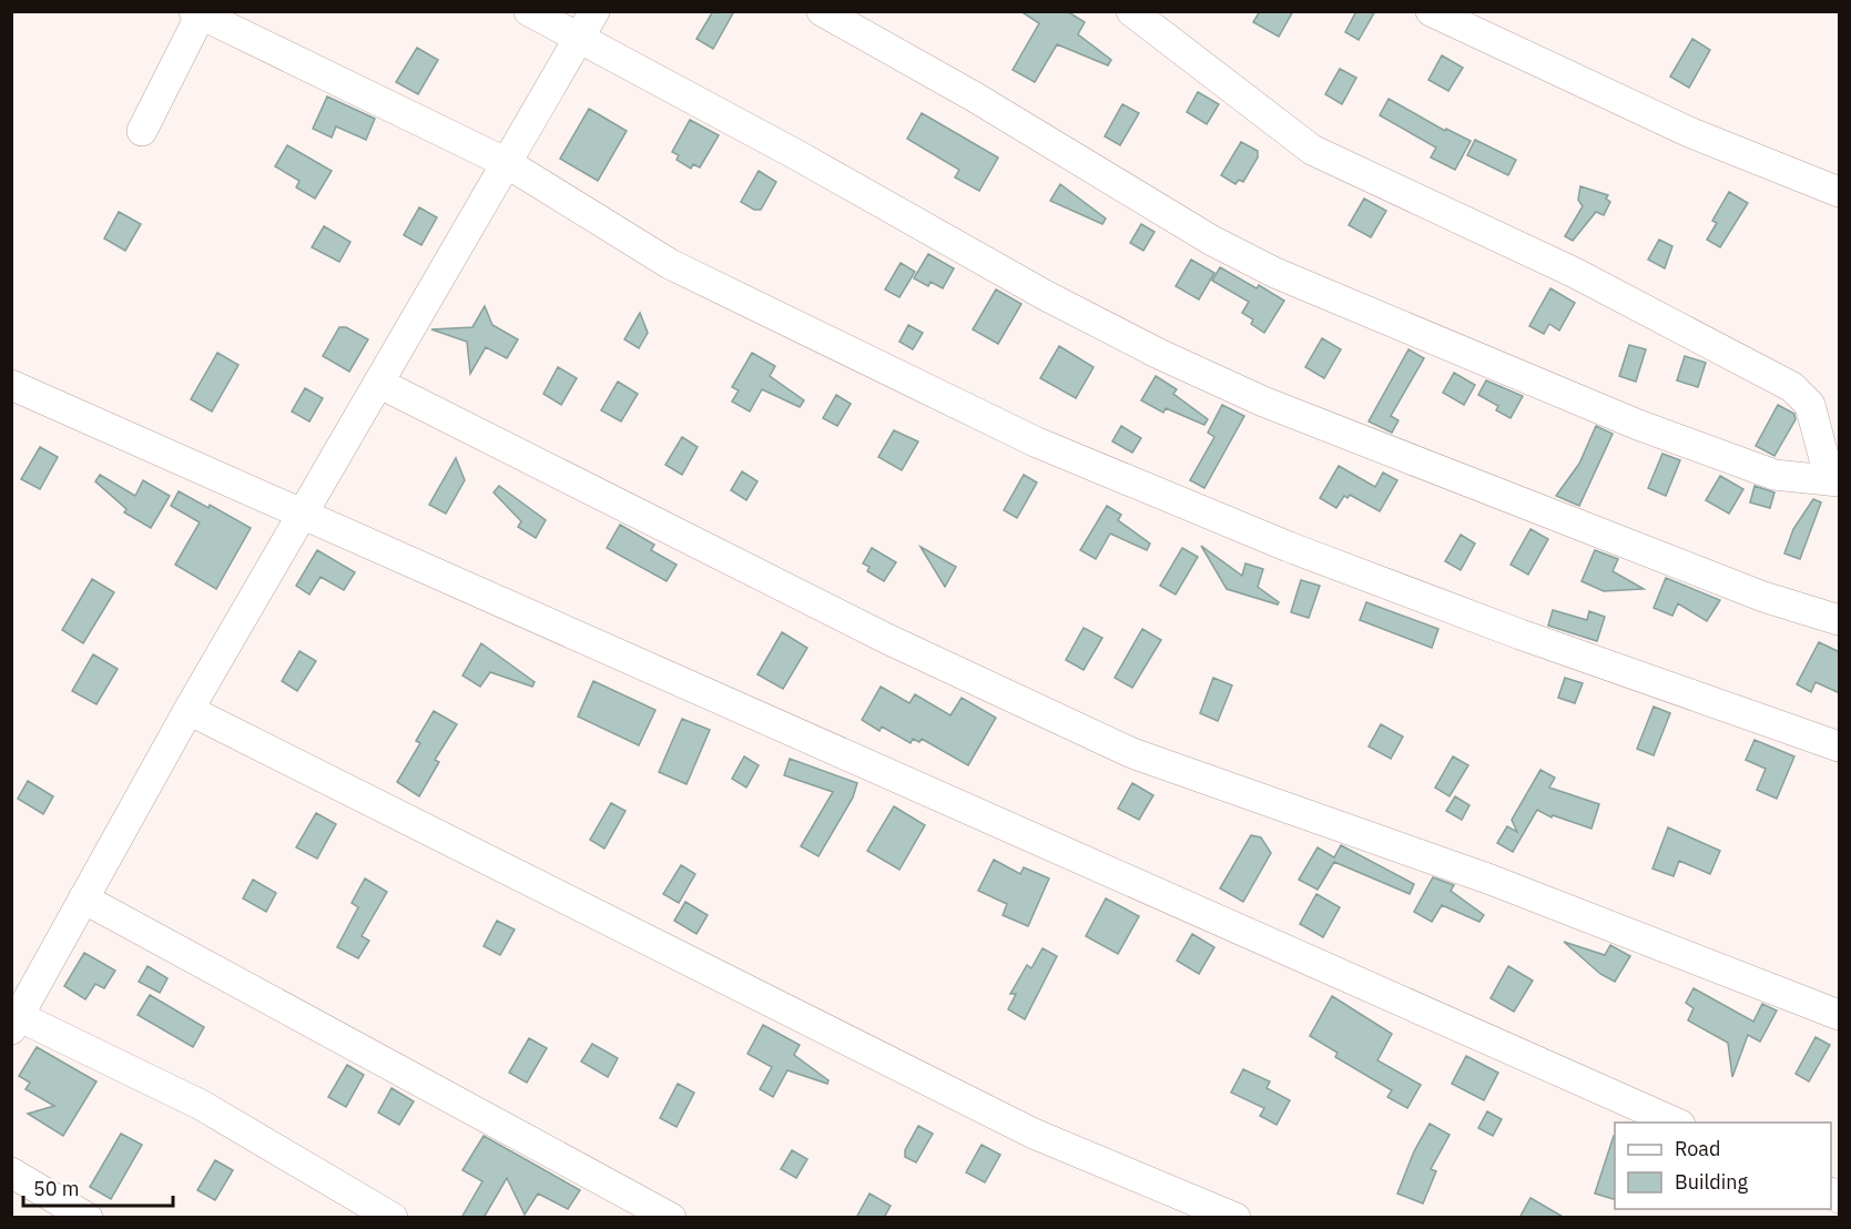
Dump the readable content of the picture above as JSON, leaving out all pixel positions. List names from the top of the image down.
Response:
{
  "legend": ["Road", "Building"],
  "scale_bar": "50 m"
}
